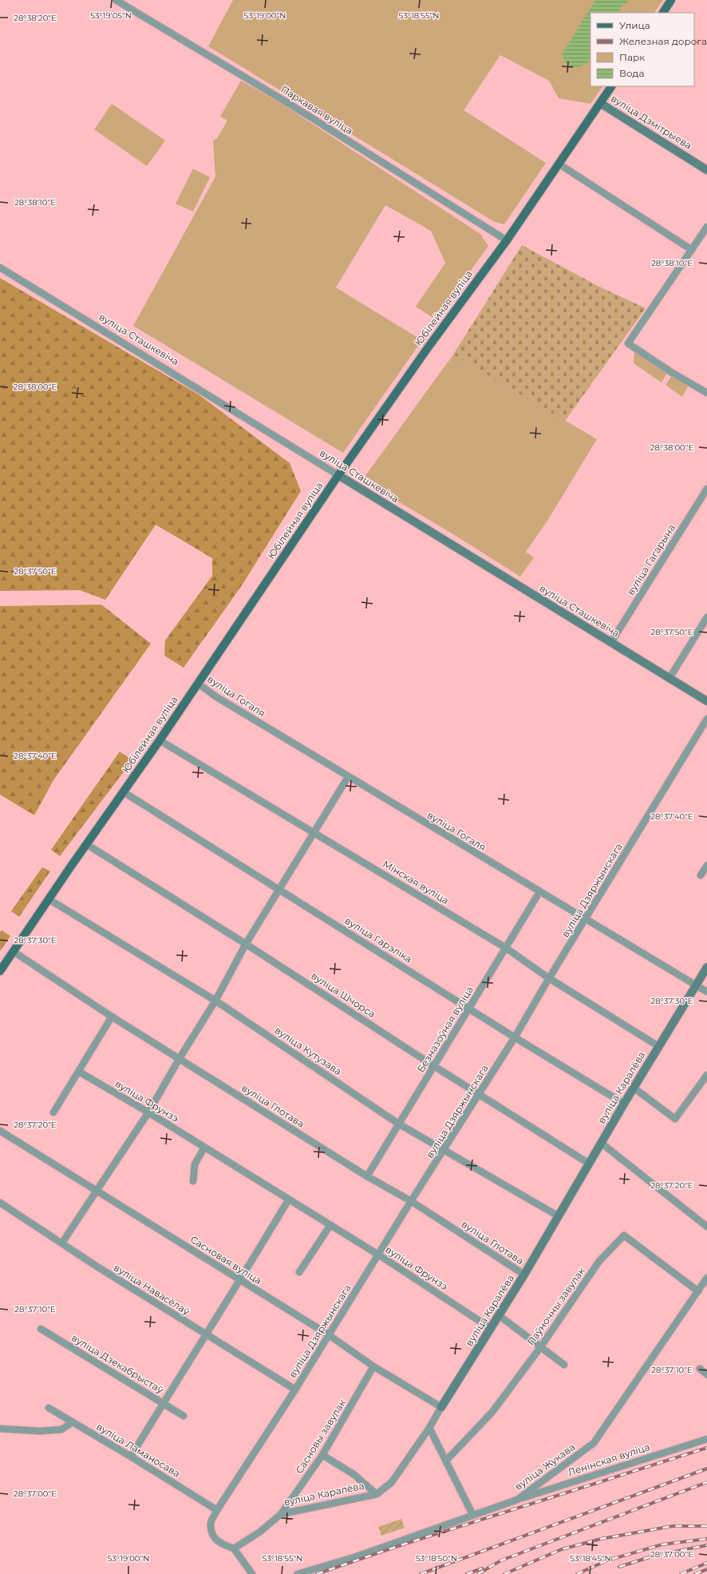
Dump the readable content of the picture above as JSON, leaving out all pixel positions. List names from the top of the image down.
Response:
{
  "streets": {
    "main road": ["Юбілейная вуліца"],
    "street": [
      "Паркавая вуліца",
      "вуліца Дзмітрыева",
      "вуліца Сташкевіча",
      "вуліца Гагарына",
      "вуліца Гогаля",
      "Мінская вуліца",
      "вуліца Дзяржынскага",
      "вуліца Гарэліка",
      "вуліца Шчорса",
      "Безназоўная вуліца",
      "вуліца Кутузава",
      "вуліца Каралёва",
      "вуліца Фрунзэ",
      "вуліца Глотава",
      "Сасновая вуліца",
      "вуліца Навасёлаў",
      "Паўночны завулак",
      "вуліца Дзекабрыстаў",
      "Сасновы завулак",
      "вуліца Ламаносава",
      "Ленінская вуліца",
      "вуліца Жукава"
    ]
  },
  "crossings": [
    ["Паркавая вуліца", "Юбілейная вуліца"],
    ["вуліца Дзмітрыева", "Юбілейная вуліца"],
    ["Юбілейная вуліца", "вуліца Сташкевіча"],
    ["Юбілейная вуліца", "вуліца Гогаля"],
    ["Юбілейная вуліца", "Мінская вуліца"],
    ["Юбілейная вуліца", "вуліца Гарэліка"],
    ["Юбілейная вуліца", "вуліца Шчорса"],
    ["Юбілейная вуліца", "вуліца Кутузава"],
    ["Юбілейная вуліца", "вуліца Глотава"],
    ["вуліца Сташкевіча", "вуліца Гагарына"],
    ["вуліца Гогаля", "вуліца Дзяржынскага"],
    ["вуліца Гогаля", "Безназоўная вуліца"],
    ["вуліца Гогаля", "вуліца Каралёва"],
    ["Мінская вуліца", "вуліца Дзяржынскага"],
    ["Мінская вуліца", "Безназоўная вуліца"],
    ["Мінская вуліца", "вуліца Каралёва"],
    ["вуліца Дзяржынскага", "вуліца Гарэліка"],
    ["вуліца Дзяржынскага", "вуліца Шчорса"],
    ["вуліца Дзяржынскага", "вуліца Кутузава"],
    ["вуліца Дзяржынскага", "вуліца Фрунзэ"],
    ["вуліца Дзяржынскага", "вуліца Глотава"],
    ["вуліца Дзяржынскага", "Сасновая вуліца"],
    ["вуліца Дзяржынскага", "вуліца Навасёлаў"],
    ["вуліца Дзяржынскага", "вуліца Ламаносава"],
    ["вуліца Гарэліка", "Безназоўная вуліца"],
    ["вуліца Гарэліка", "вуліца Каралёва"],
    ["вуліца Шчорса", "Безназоўная вуліца"],
    ["вуліца Шчорса", "вуліца Каралёва"],
    ["Безназоўная вуліца", "вуліца Кутузава"],
    ["Безназоўная вуліца", "вуліца Глотава"],
    ["вуліца Кутузава", "вуліца Каралёва"],
    ["вуліца Каралёва", "вуліца Фрунзэ"],
    ["вуліца Каралёва", "вуліца Глотава"],
    ["вуліца Каралёва", "Сасновая вуліца"],
    ["вуліца Каралёва", "Сасновы завулак"],
    ["Сасновая вуліца", "Сасновы завулак"],
    ["Паўночны завулак", "вуліца Жукава"],
    ["Ленінская вуліца", "вуліца Жукава"]
  ],
  "legend": [
    "Улица",
    "Железная дорога",
    "Парк",
    "Вода"
  ],
  "coordinates": [
    "53°19'05\"N",
    "53°19'00\"N",
    "53°18'55\"N",
    "28°38'20\"E",
    "28°38'10\"E",
    "28°38'00\"E",
    "28°37'50\"E",
    "28°37'40\"E",
    "28°37'30\"E",
    "28°37'20\"E",
    "28°37'10\"E",
    "28°37'00\"E",
    "53°18'50\"N",
    "53°18'45\"N"
  ]
}
